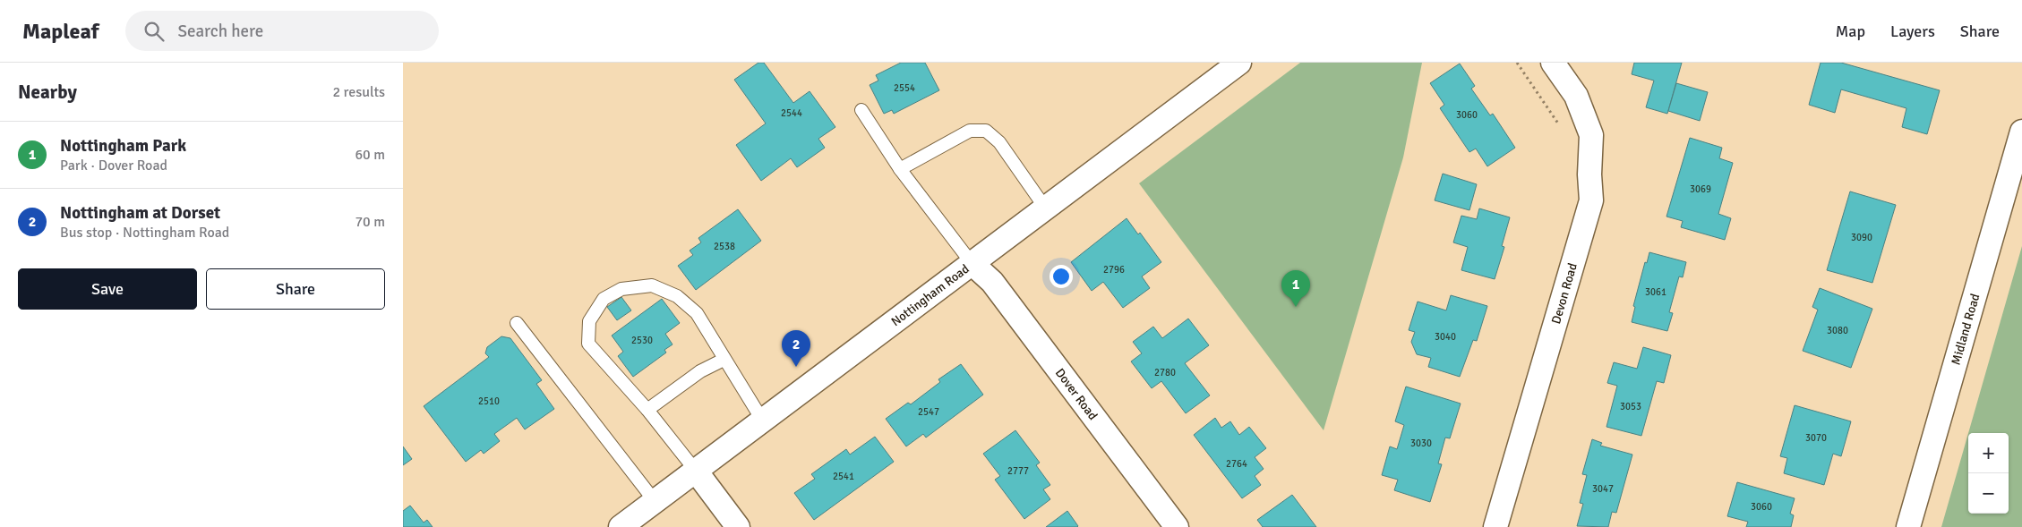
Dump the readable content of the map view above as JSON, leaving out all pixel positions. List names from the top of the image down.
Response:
{
  "streets": {
    "street": [
      "Devon Road",
      "Nottingham Road",
      "Midland Road",
      "Dover Road"
    ]
  },
  "crossings": [
    ["Nottingham Road", "Dover Road"]
  ],
  "house_numbers": [
    "2554",
    "2544",
    "3060",
    "3069",
    "3090",
    "2538",
    "2796",
    "3061",
    "3080",
    "3040",
    "2530",
    "2780",
    "2510",
    "3053",
    "2547",
    "3070",
    "3030",
    "2764",
    "2777",
    "2541",
    "3047",
    "3060"
  ],
  "page": {
    "header": "Mapleaf",
    "search": "Search here",
    "nav": ["Map", "Layers", "Share"],
    "heading": ["Nearby", "2 results"],
    "list": [
      {
        "mark": "1",
        "name": "Nottingham Park",
        "note": "Park · Dover Road",
        "value": "60 m"
      },
      {
        "mark": "2",
        "name": "Nottingham at Dorset",
        "note": "Bus stop · Nottingham Road",
        "value": "70 m"
      }
    ],
    "buttons": ["Save", "Share"],
    "pins": ["1", "2"],
    "map_buttons": ["+", "−"]
  }
}
